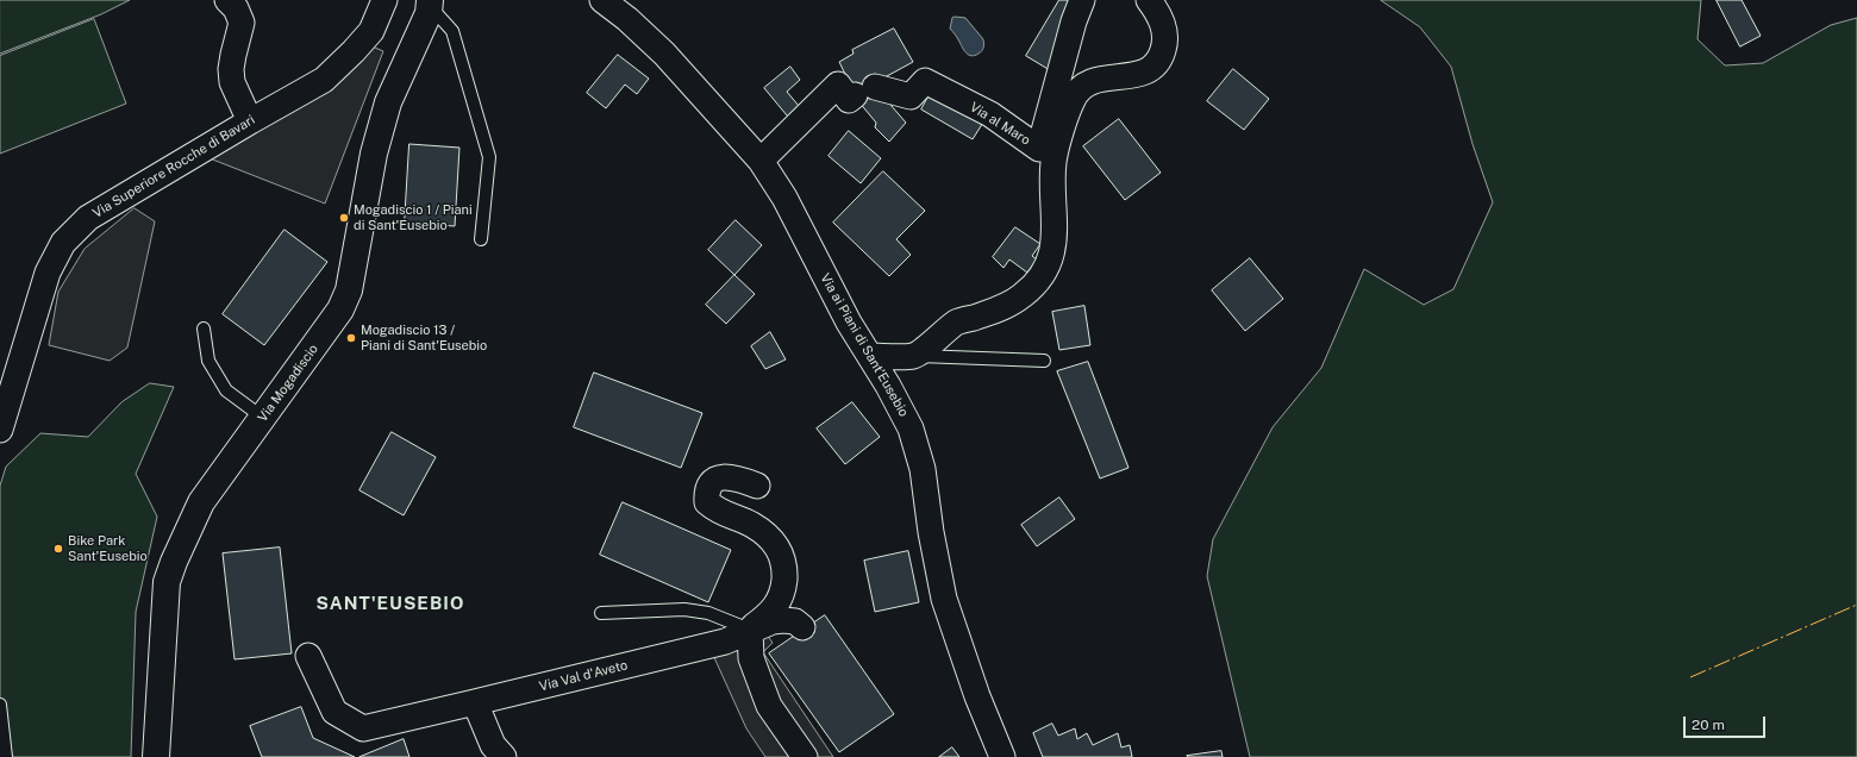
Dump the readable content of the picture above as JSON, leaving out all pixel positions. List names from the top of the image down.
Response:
{
  "streets": {
    "street": [
      "Via al Maro",
      "Via Superiore Rocche di Bavari",
      "Via ai Piani di Sant'Eusebio",
      "Via Mogadiscio",
      "Via Val d'Aveto"
    ]
  },
  "crossings": [
    ["Via al Maro", "Via ai Piani di Sant'Eusebio"]
  ],
  "districts": ["SANT'EUSEBIO"],
  "places": ["Mogadiscio 1 / Piani di Sant'Eusebio", "Mogadiscio 13 / Piani di Sant'Eusebio", "Bike Park Sant'Eusebio"],
  "scale_bar": "20 m"
}
